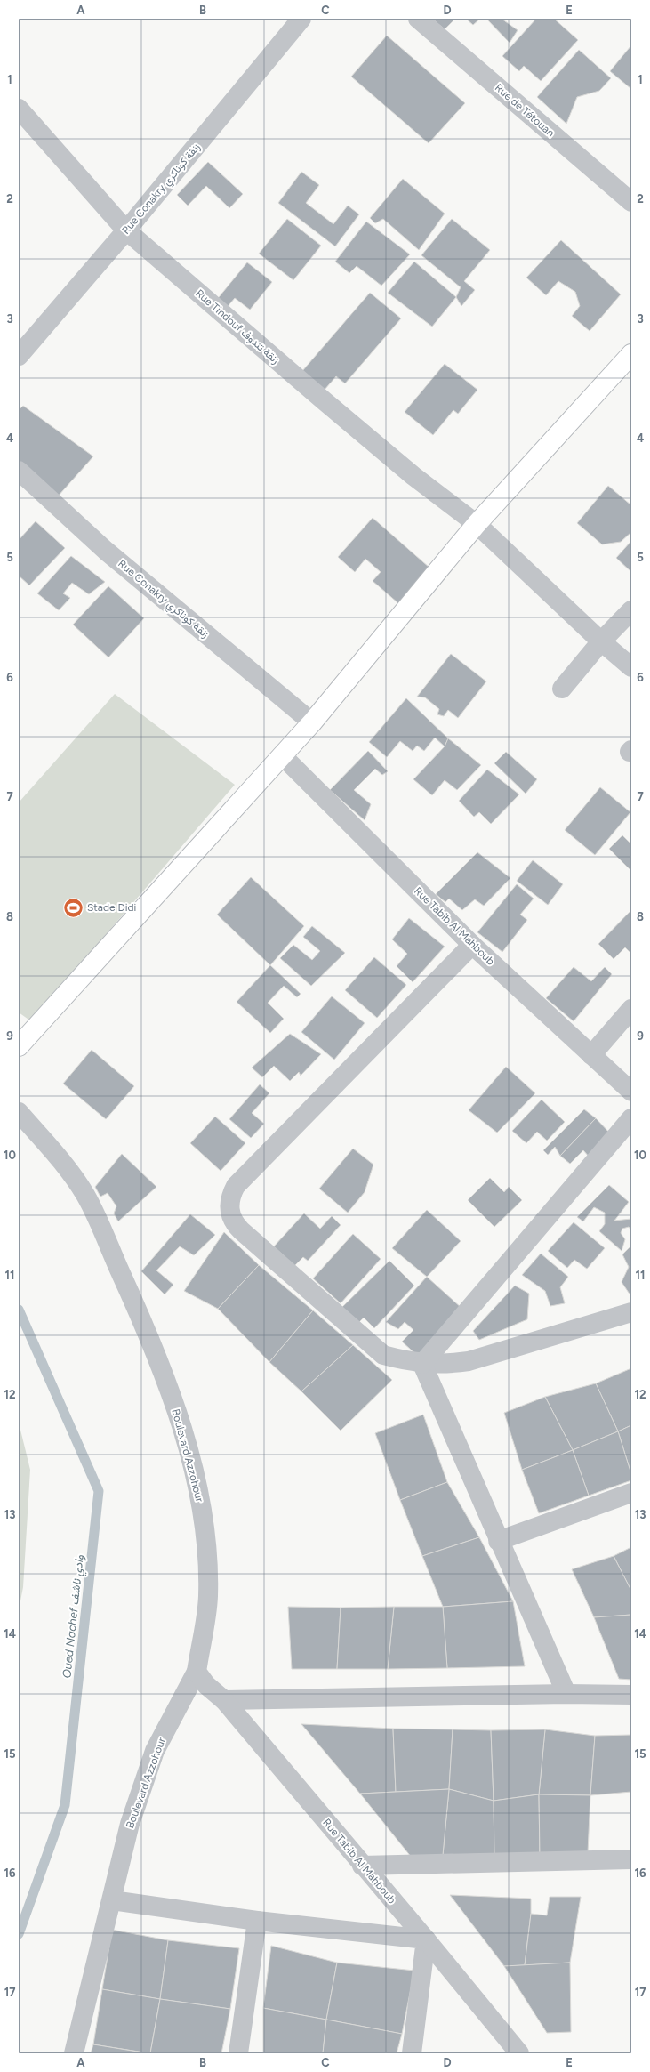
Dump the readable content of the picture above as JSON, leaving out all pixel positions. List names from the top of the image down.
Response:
{
  "streets": {
    "street": [
      "Rue de Tétouan",
      "Rue Conakry زنقة كوناكري",
      "Rue Tindouf زنقة تندوف",
      "Rue Tabib Al Mahboub",
      "Boulevard Azzohour"
    ]
  },
  "crossings": [
    ["Rue Conakry زنقة كوناكري", "Rue Tindouf زنقة تندوف"],
    ["Rue Tabib Al Mahboub", "Boulevard Azzohour"]
  ],
  "water": ["Oued Nachef وادي ناشف"],
  "places": {
    "sports": ["Stade Didi"]
  },
  "grid": {
    "columns": [
      "A",
      "B",
      "C",
      "D",
      "E"
    ],
    "rows": [
      "1",
      "2",
      "3",
      "4",
      "5",
      "6",
      "7",
      "8",
      "9",
      "10",
      "11",
      "12",
      "13",
      "14",
      "15",
      "16",
      "17"
    ]
  }
}
